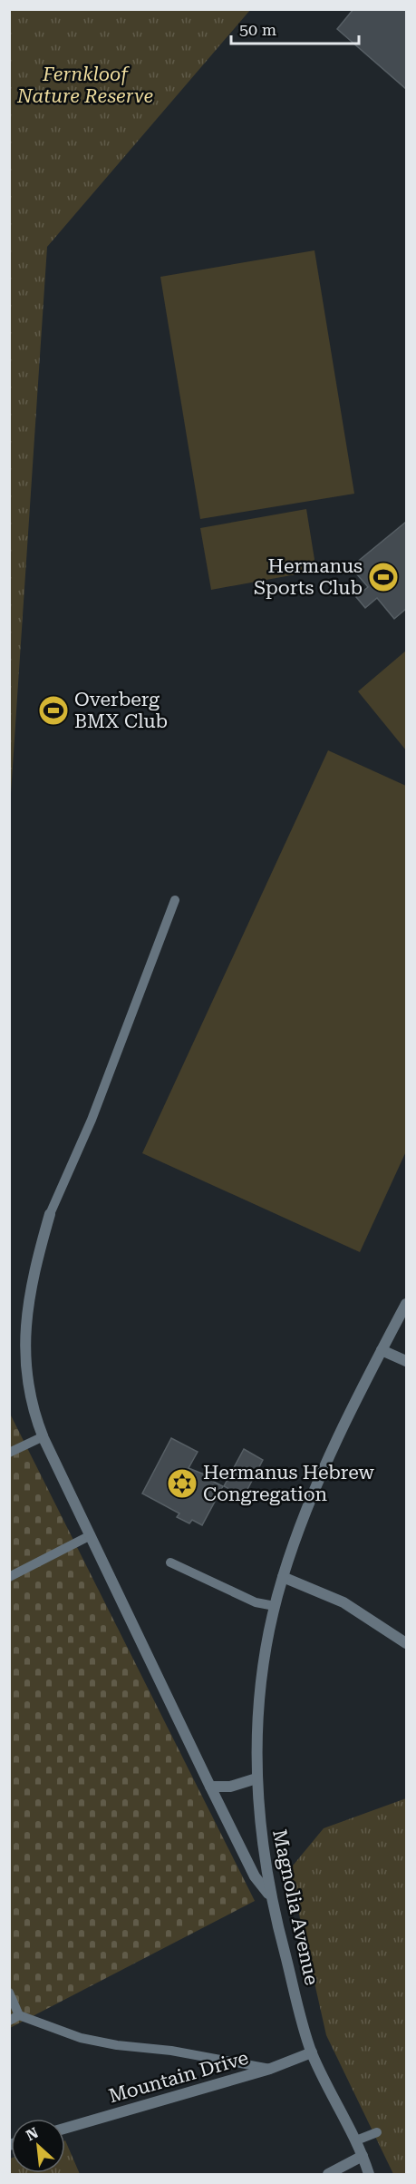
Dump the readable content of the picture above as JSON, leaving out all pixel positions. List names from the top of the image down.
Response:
{
  "streets": {
    "street": ["Magnolia Avenue", "Mountain Drive"]
  },
  "crossings": [
    ["Magnolia Avenue", "Mountain Drive"]
  ],
  "parks": ["Fernkloof Nature Reserve"],
  "places": {
    "sports": ["Hermanus Sports Club", "Overberg BMX Club"],
    "synagogue": ["Hermanus Hebrew Congregation"]
  },
  "scale_bar": "50 m",
  "north": "top left"
}
